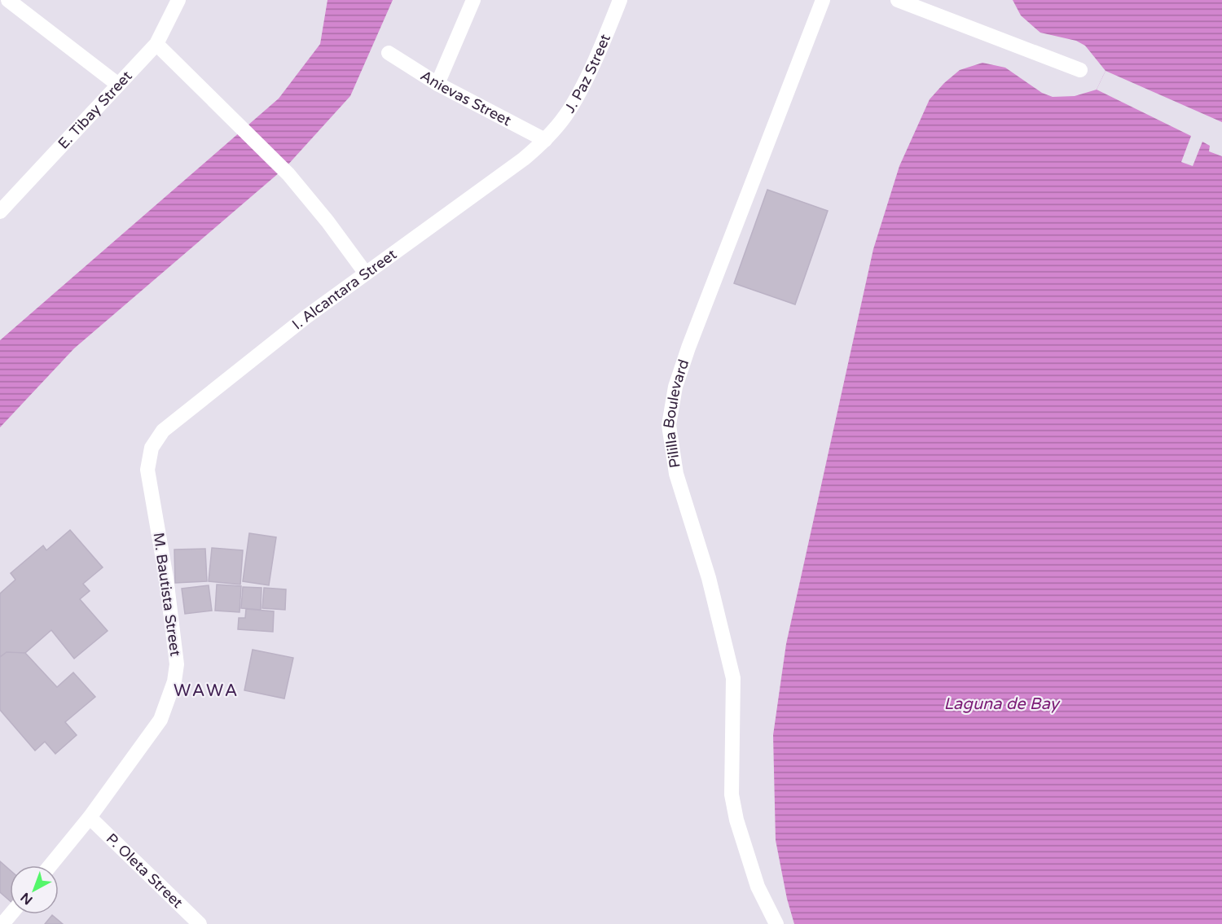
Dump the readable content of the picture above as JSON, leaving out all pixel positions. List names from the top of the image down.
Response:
{
  "streets": {
    "street": [
      "J. Paz Street",
      "Anievas Street",
      "E. Tibay Street",
      "I. Alcantara Street",
      "Pililla Boulevard",
      "M. Bautista Street",
      "P. Oleta Street"
    ]
  },
  "crossings": [
    ["J. Paz Street", "Anievas Street"],
    ["J. Paz Street", "I. Alcantara Street"],
    ["Anievas Street", "I. Alcantara Street"],
    ["I. Alcantara Street", "M. Bautista Street"],
    ["M. Bautista Street", "P. Oleta Street"]
  ],
  "districts": ["WAWA"],
  "water": ["Laguna de Bay"],
  "north": "bottom left"
}
